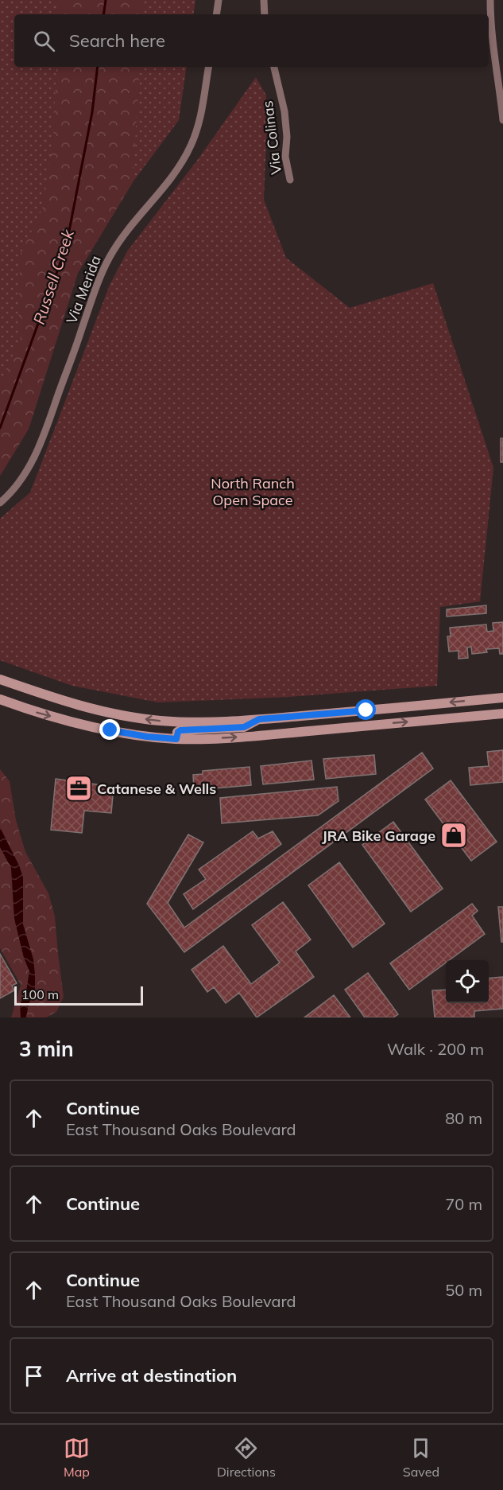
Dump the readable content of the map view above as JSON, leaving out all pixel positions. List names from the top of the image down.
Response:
{
  "streets": {
    "street": ["Via Colinas", "Via Merida"]
  },
  "water": ["Russell Creek"],
  "parks": ["North Ranch Open Space"],
  "places": {
    "office": ["Catanese & Wells"],
    "shop": ["JRA Bike Garage"]
  },
  "scale_bar": "100 m",
  "page": {
    "search": "Search here",
    "scale": "100 m",
    "heading": ["3 min", "Walk · 200 m"],
    "list": [
      ["Continue", "East Thousand Oaks Boulevard", "80 m"],
      ["Continue", "70 m"],
      ["Continue", "East Thousand Oaks Boulevard", "50 m"],
      "Arrive at destination"
    ],
    "nav": ["Map", "Directions", "Saved"]
  }
}
